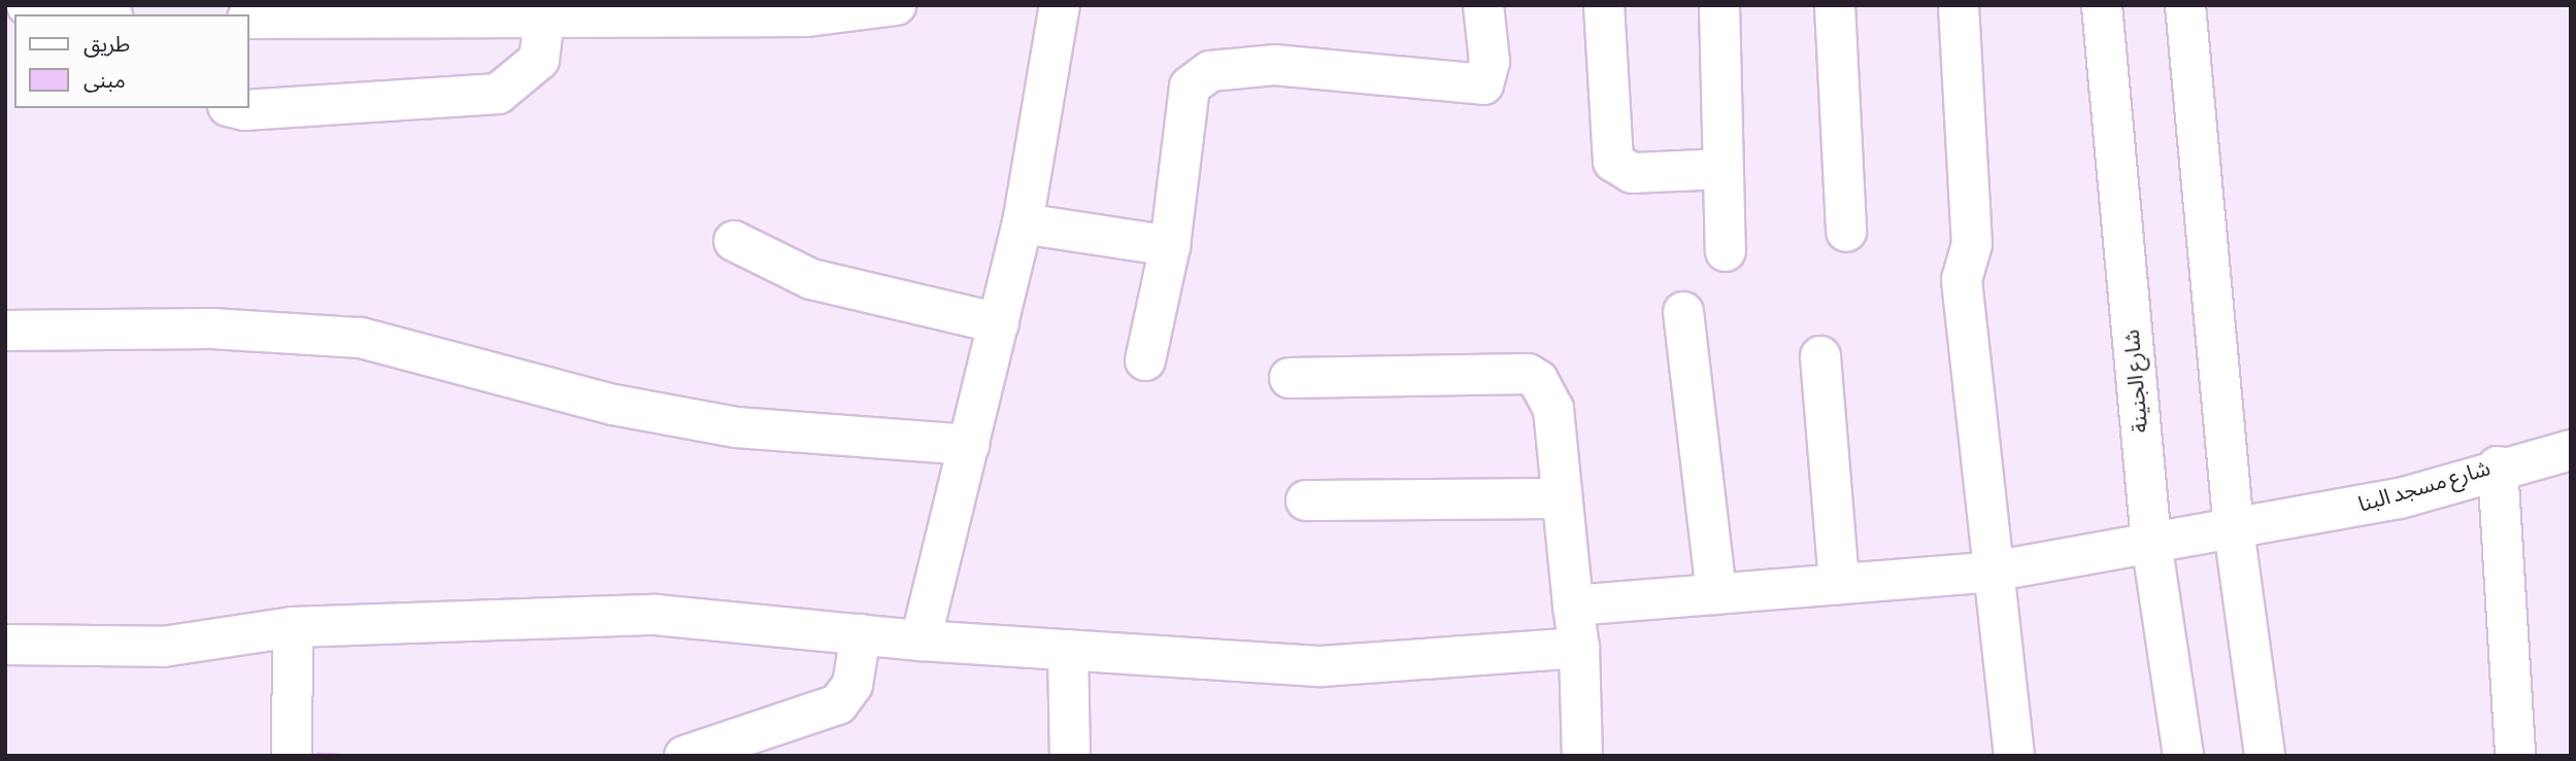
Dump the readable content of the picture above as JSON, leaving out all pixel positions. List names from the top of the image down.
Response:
{
  "streets": {
    "street": ["شارع الجنينة", "شارع مسجد البنا"]
  },
  "crossings": [
    ["شارع الجنينة", "شارع مسجد البنا"]
  ],
  "legend": ["طريق", "مبنى"]
}
